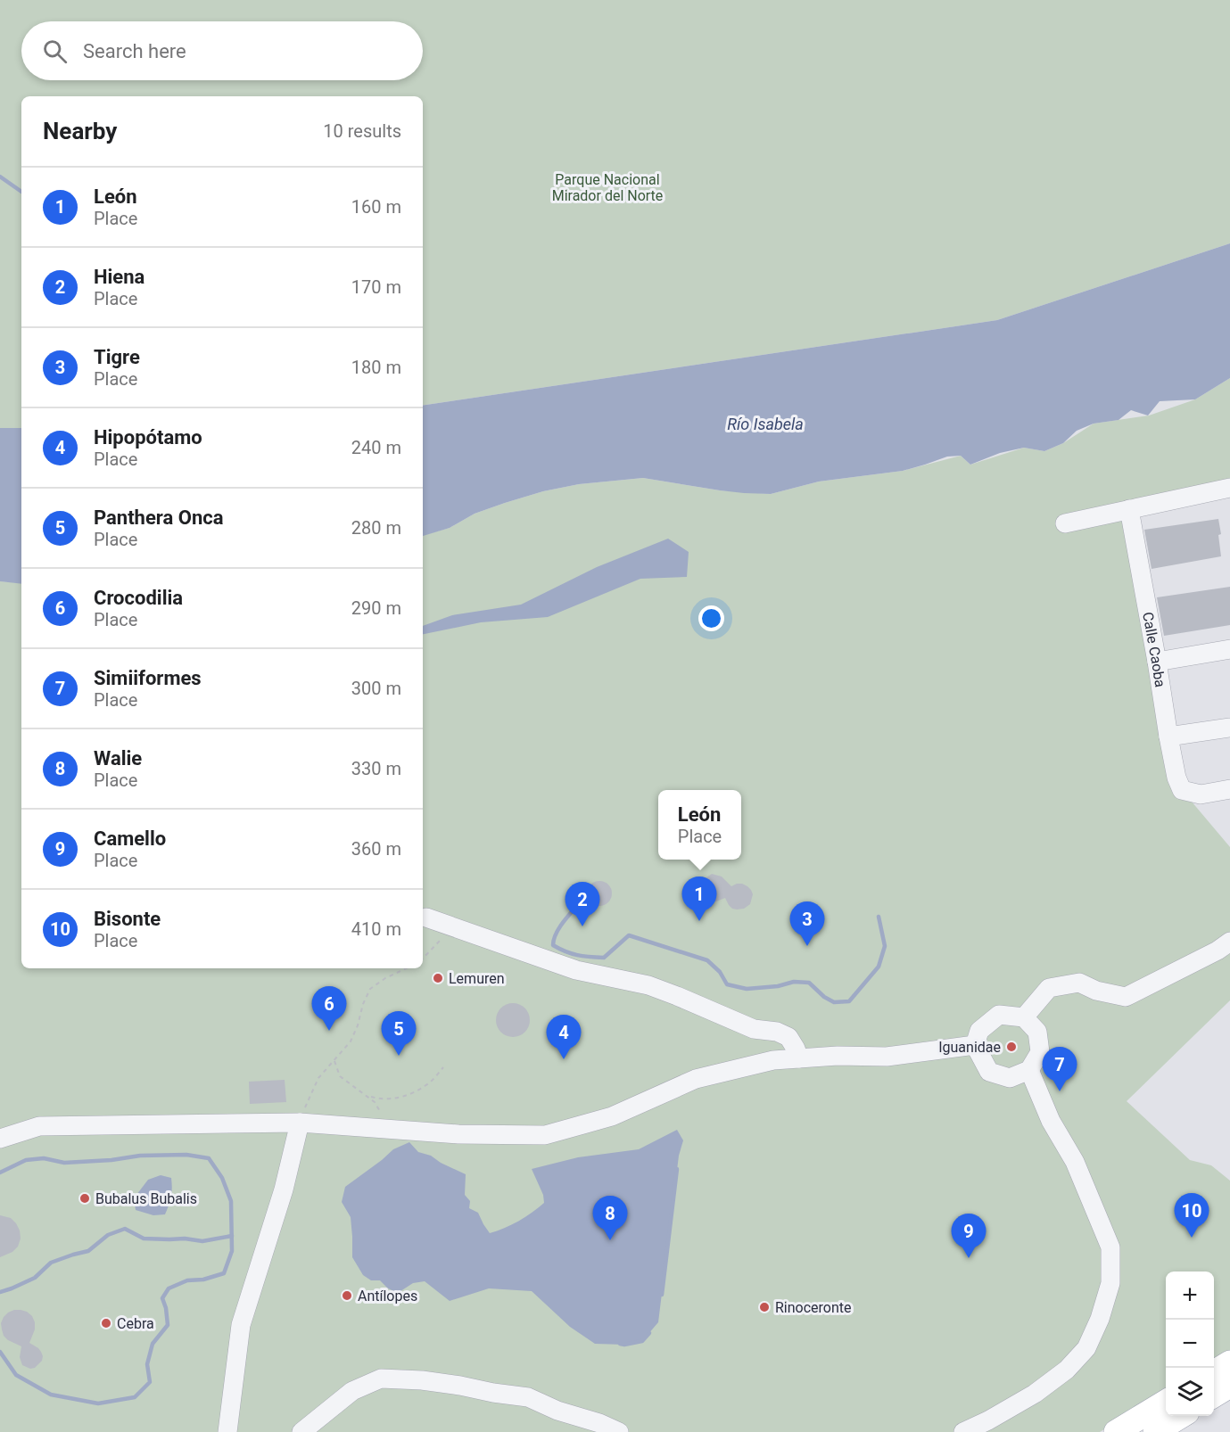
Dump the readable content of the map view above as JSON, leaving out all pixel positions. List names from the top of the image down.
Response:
{
  "streets": {
    "street": ["Calle Caoba"]
  },
  "water": ["Río Isabela"],
  "parks": ["Parque Nacional Mirador del Norte"],
  "places": [
    "Lemuren",
    "Iguanidae",
    "Bubalus Bubalis",
    "Antílopes",
    "Rinoceronte",
    "Cebra"
  ],
  "page": {
    "search": "Search here",
    "heading": ["Nearby", "10 results"],
    "list": [
      {
        "mark": "1",
        "name": "León",
        "note": "Place",
        "value": "160 m"
      },
      {
        "mark": "2",
        "name": "Hiena",
        "note": "Place",
        "value": "170 m"
      },
      {
        "mark": "3",
        "name": "Tigre",
        "note": "Place",
        "value": "180 m"
      },
      {
        "mark": "4",
        "name": "Hipopótamo",
        "note": "Place",
        "value": "240 m"
      },
      {
        "mark": "5",
        "name": "Panthera Onca",
        "note": "Place",
        "value": "280 m"
      },
      {
        "mark": "6",
        "name": "Crocodilia",
        "note": "Place",
        "value": "290 m"
      },
      {
        "mark": "7",
        "name": "Simiiformes",
        "note": "Place",
        "value": "300 m"
      },
      {
        "mark": "8",
        "name": "Walie",
        "note": "Place",
        "value": "330 m"
      },
      {
        "mark": "9",
        "name": "Camello",
        "note": "Place",
        "value": "360 m"
      },
      {
        "mark": "10",
        "name": "Bisonte",
        "note": "Place",
        "value": "410 m"
      }
    ],
    "popup": ["León", "Place"],
    "pins": [
      "1",
      "2",
      "3",
      "6",
      "5",
      "4",
      "7",
      "10",
      "8",
      "9"
    ],
    "map_buttons": ["+", "−"]
  }
}
